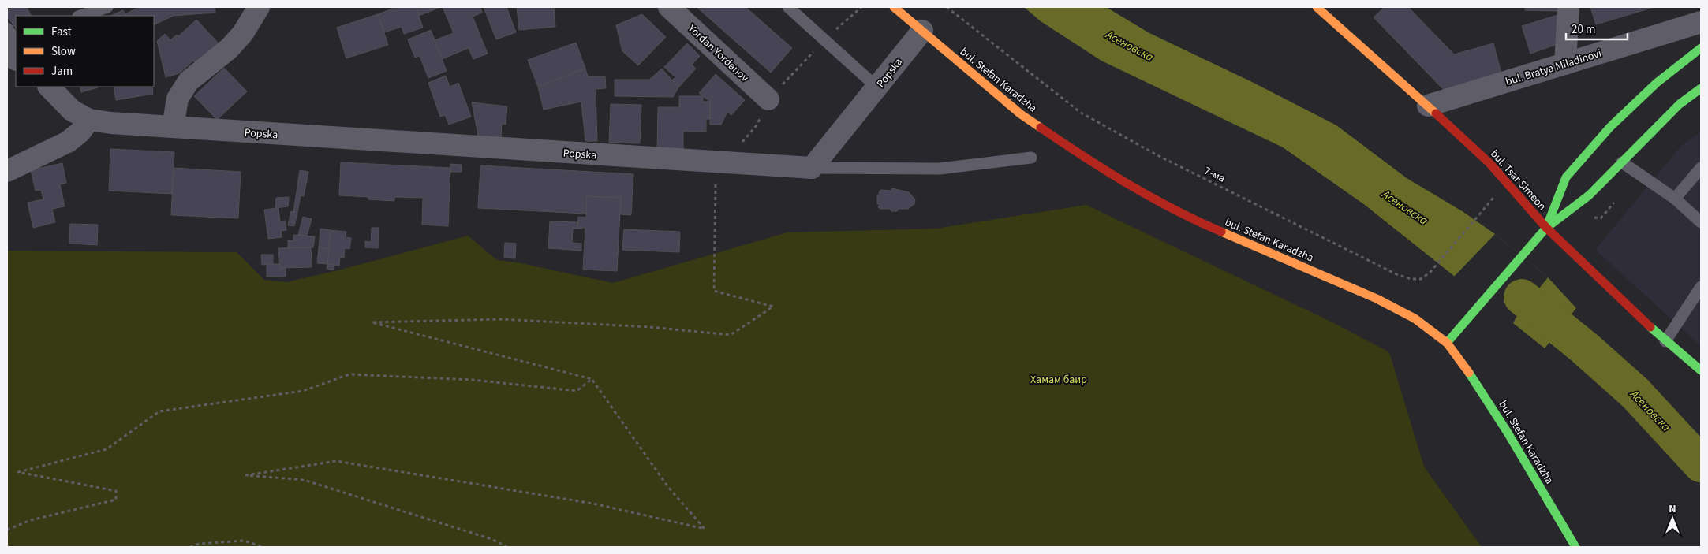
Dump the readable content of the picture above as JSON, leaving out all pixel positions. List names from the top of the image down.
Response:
{
  "streets": {
    "main road": ["bul. Stefan Karadzha", "bul. Tsar Simeon"],
    "street": ["Yordan Yordanov", "bul. Bratya Miladinovi", "Popska"],
    "path": ["7-ма"]
  },
  "crossings": [
    ["bul. Bratya Miladinovi", "bul. Tsar Simeon"],
    ["Popska", "bul. Stefan Karadzha"]
  ],
  "water": ["Асеновска"],
  "parks": ["Хамам баир"],
  "legend": ["Fast", "Slow", "Jam"],
  "scale_bar": "20 m",
  "north": "top"
}
